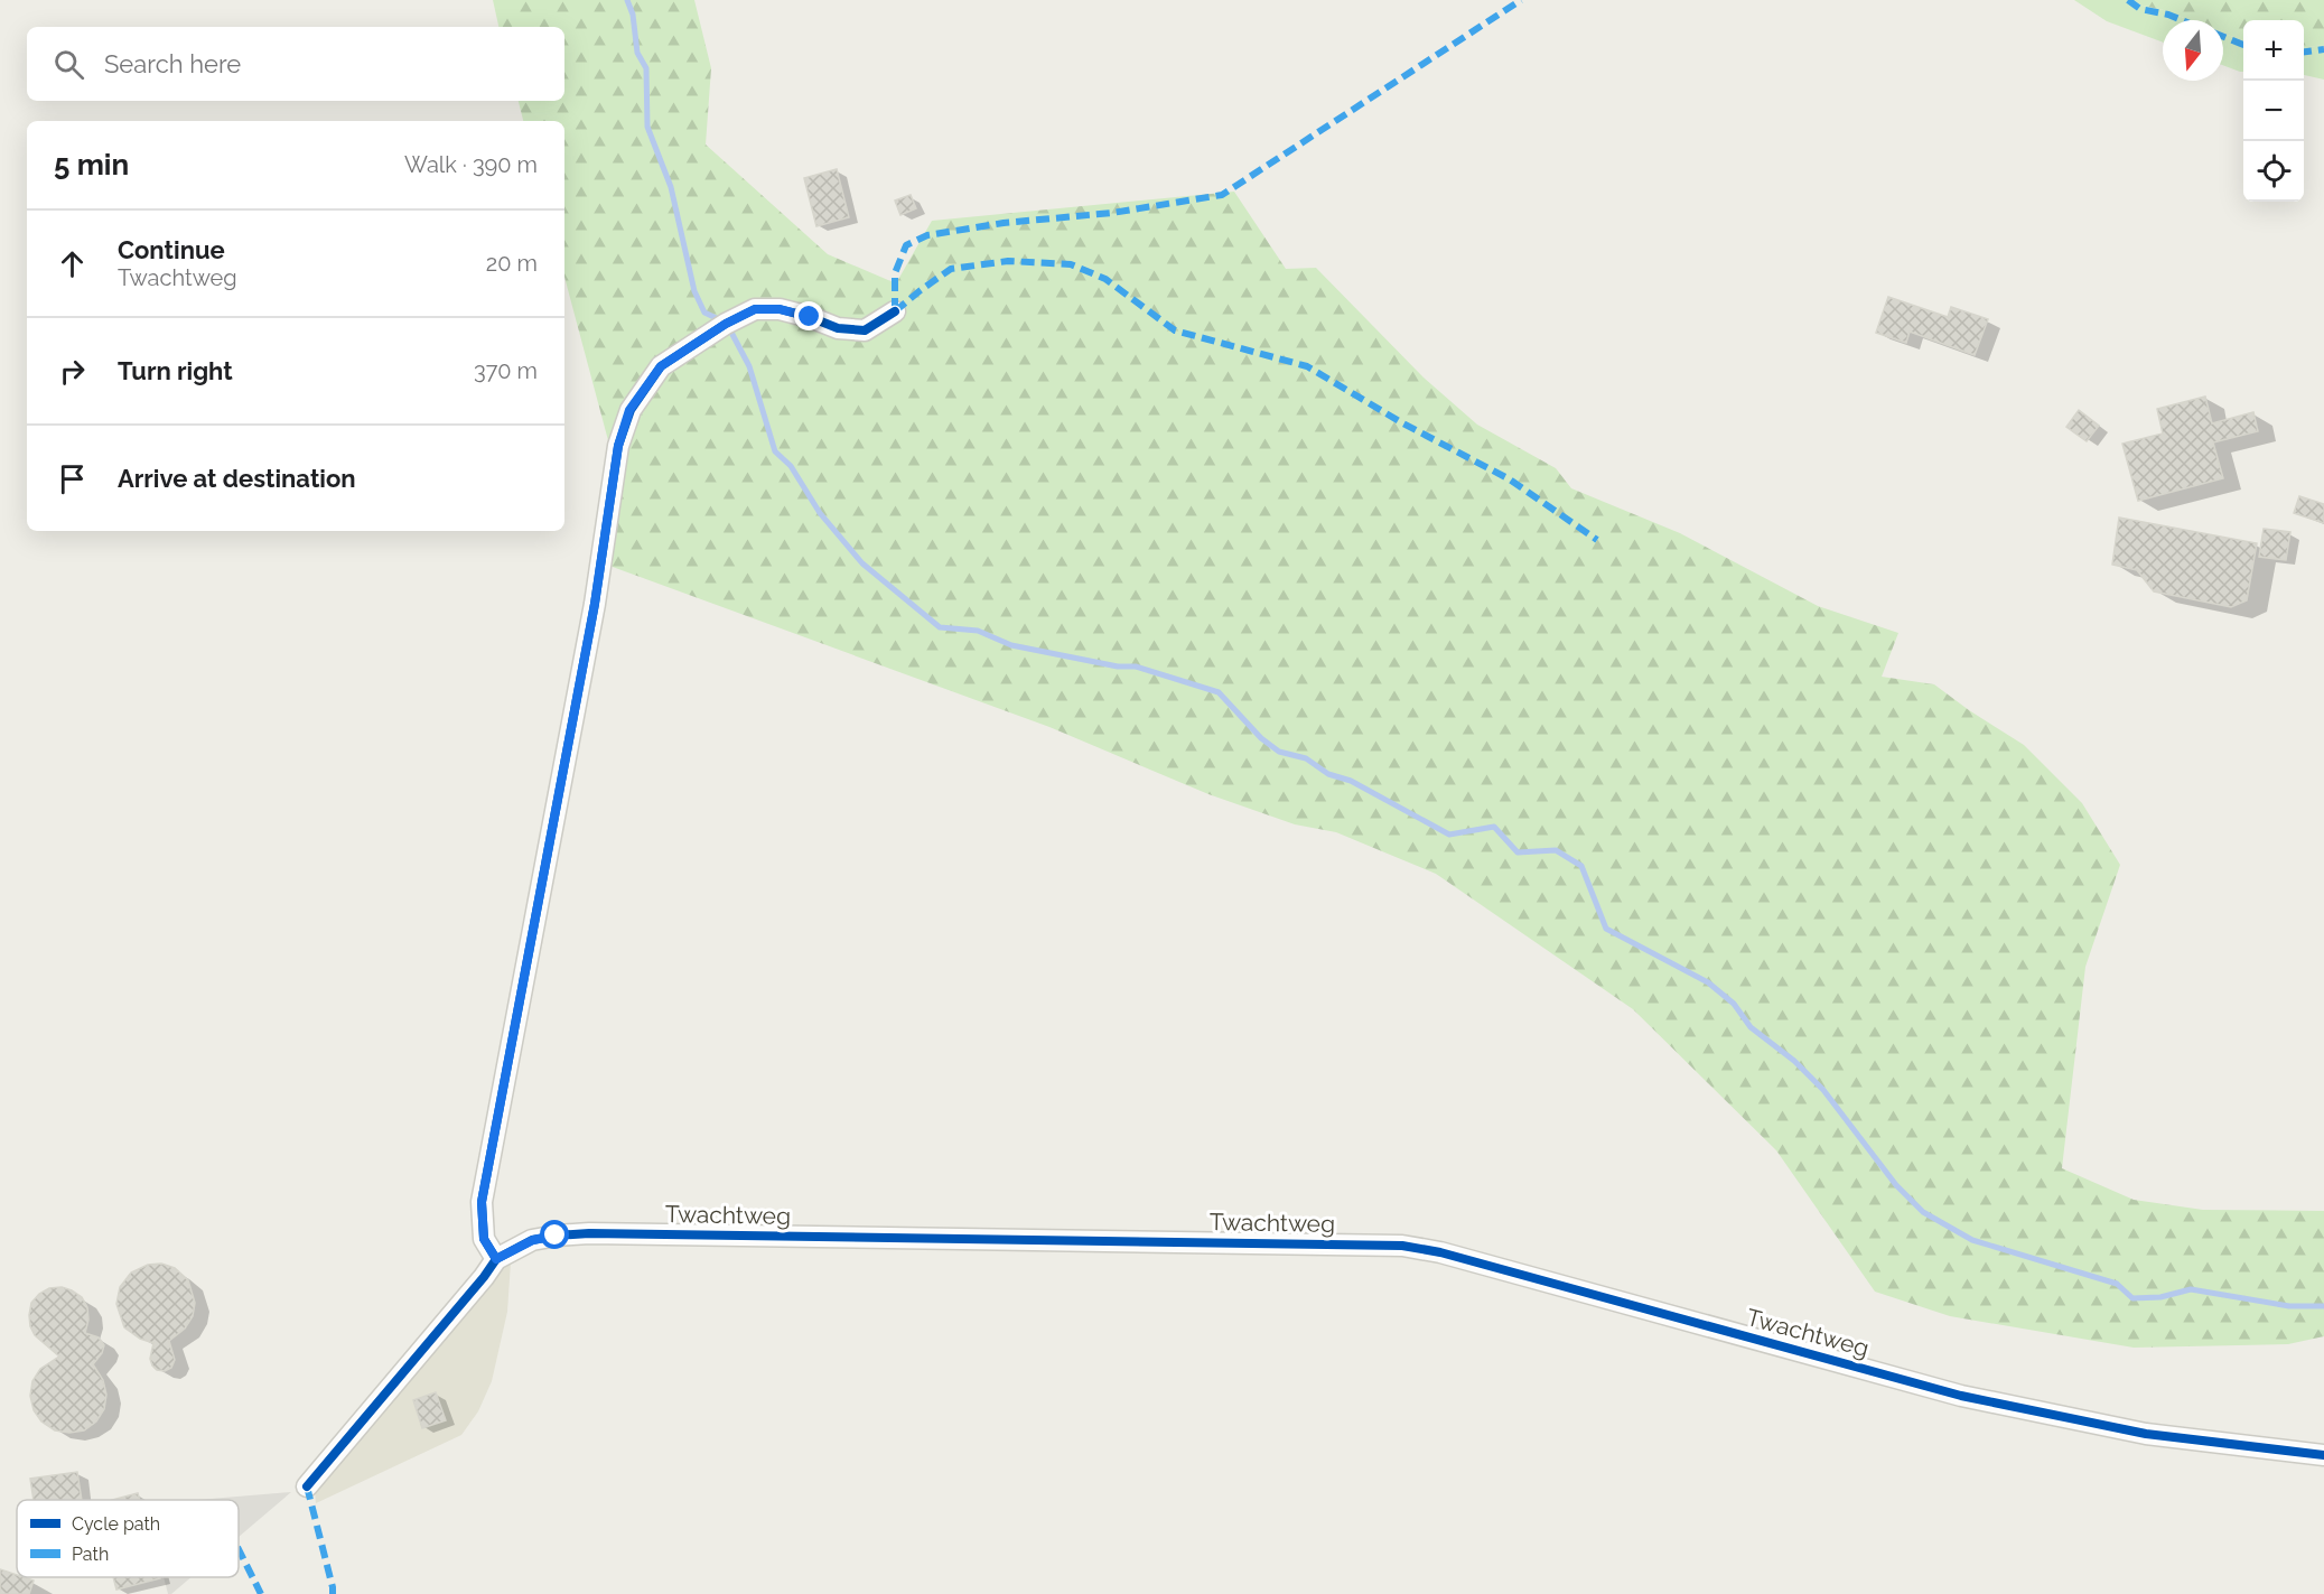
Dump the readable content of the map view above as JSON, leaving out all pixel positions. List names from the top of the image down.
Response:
{
  "streets": {
    "street": ["Twachtweg"]
  },
  "legend": ["Cycle path", "Path"],
  "north": "bottom",
  "page": {
    "map_buttons": ["+", "−"],
    "search": "Search here",
    "heading": ["5 min", "Walk · 390 m"],
    "list": [
      ["Continue", "Twachtweg", "20 m"],
      ["Turn right", "370 m"],
      "Arrive at destination"
    ]
  }
}
